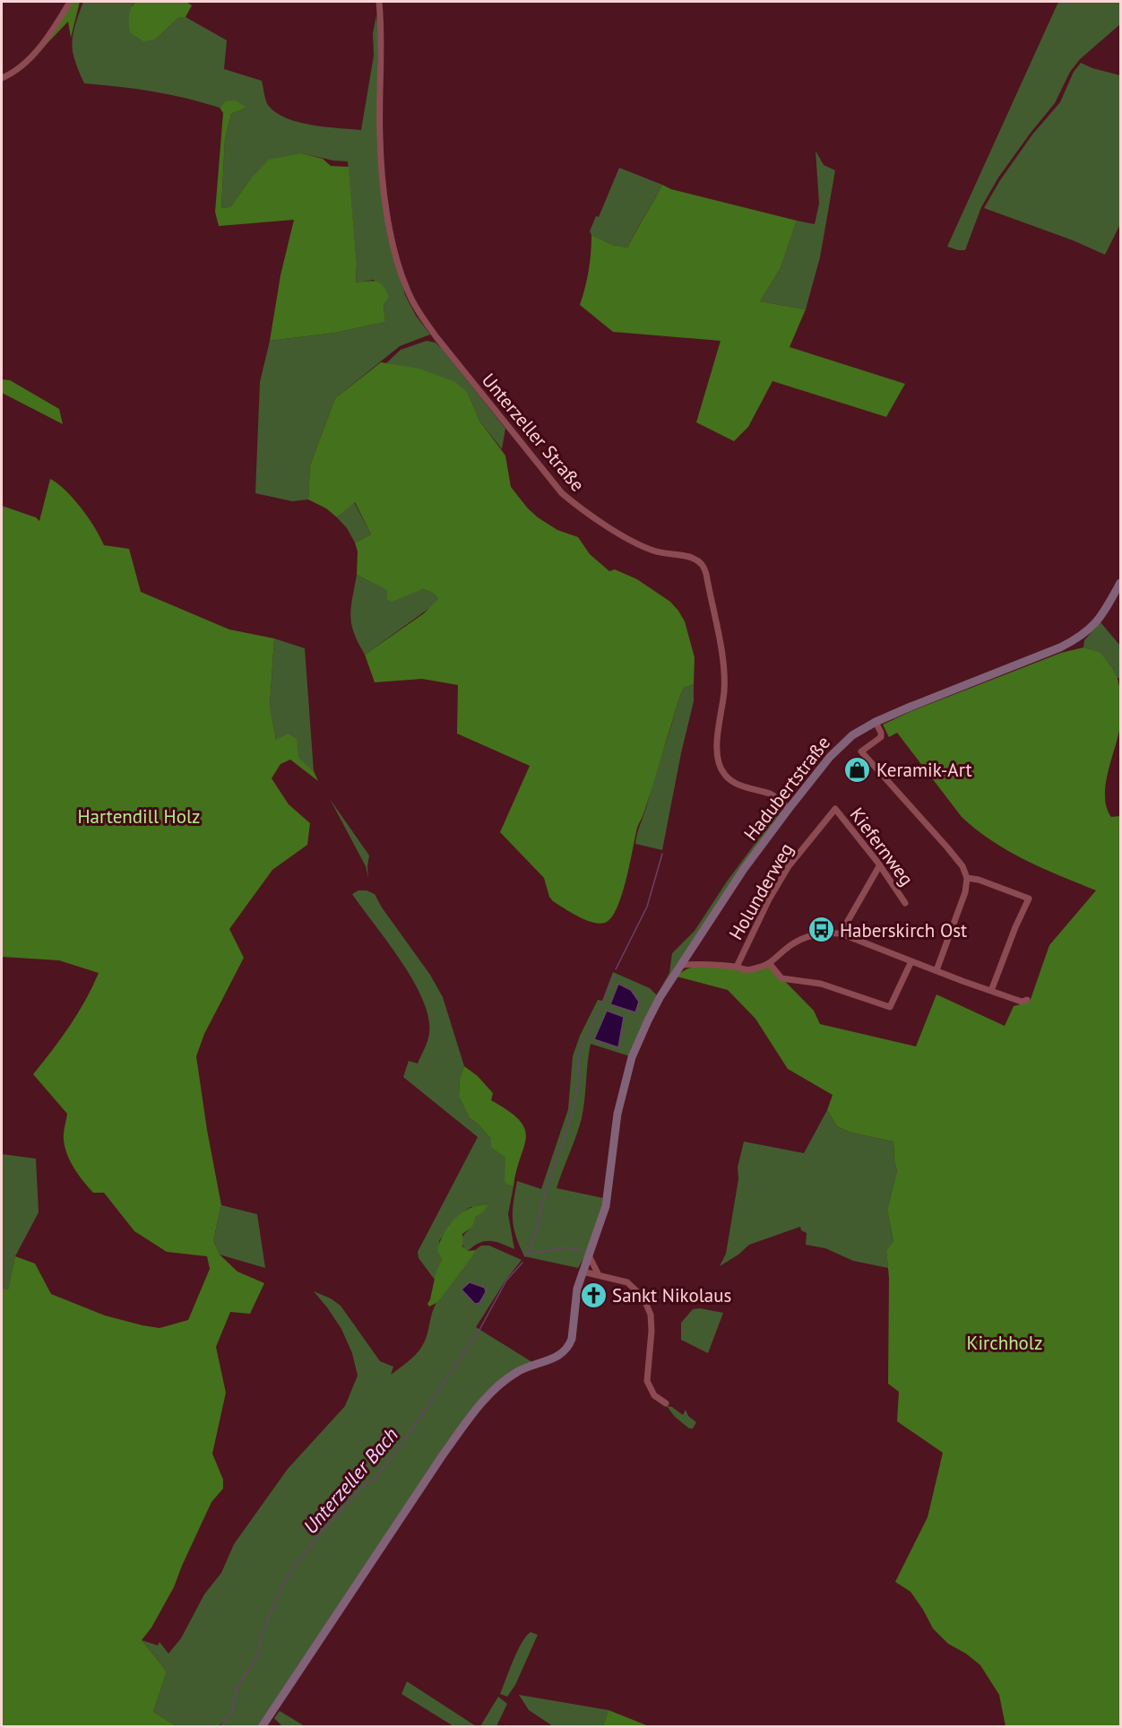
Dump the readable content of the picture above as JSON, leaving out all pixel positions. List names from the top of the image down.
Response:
{
  "streets": {
    "street": [
      "Unterzeller Straße",
      "Hadubertstraße",
      "Kiefernweg",
      "Holunderweg"
    ]
  },
  "crossings": [
    ["Unterzeller Straße", "Hadubertstraße"],
    ["Kiefernweg", "Holunderweg"]
  ],
  "water": ["Unterzeller Bach"],
  "parks": ["Hartendill Holz", "Kirchholz"],
  "places": {
    "shop": ["Keramik-Art"],
    "bus stop": ["Haberskirch Ost"],
    "church": ["Sankt Nikolaus"]
  }
}
